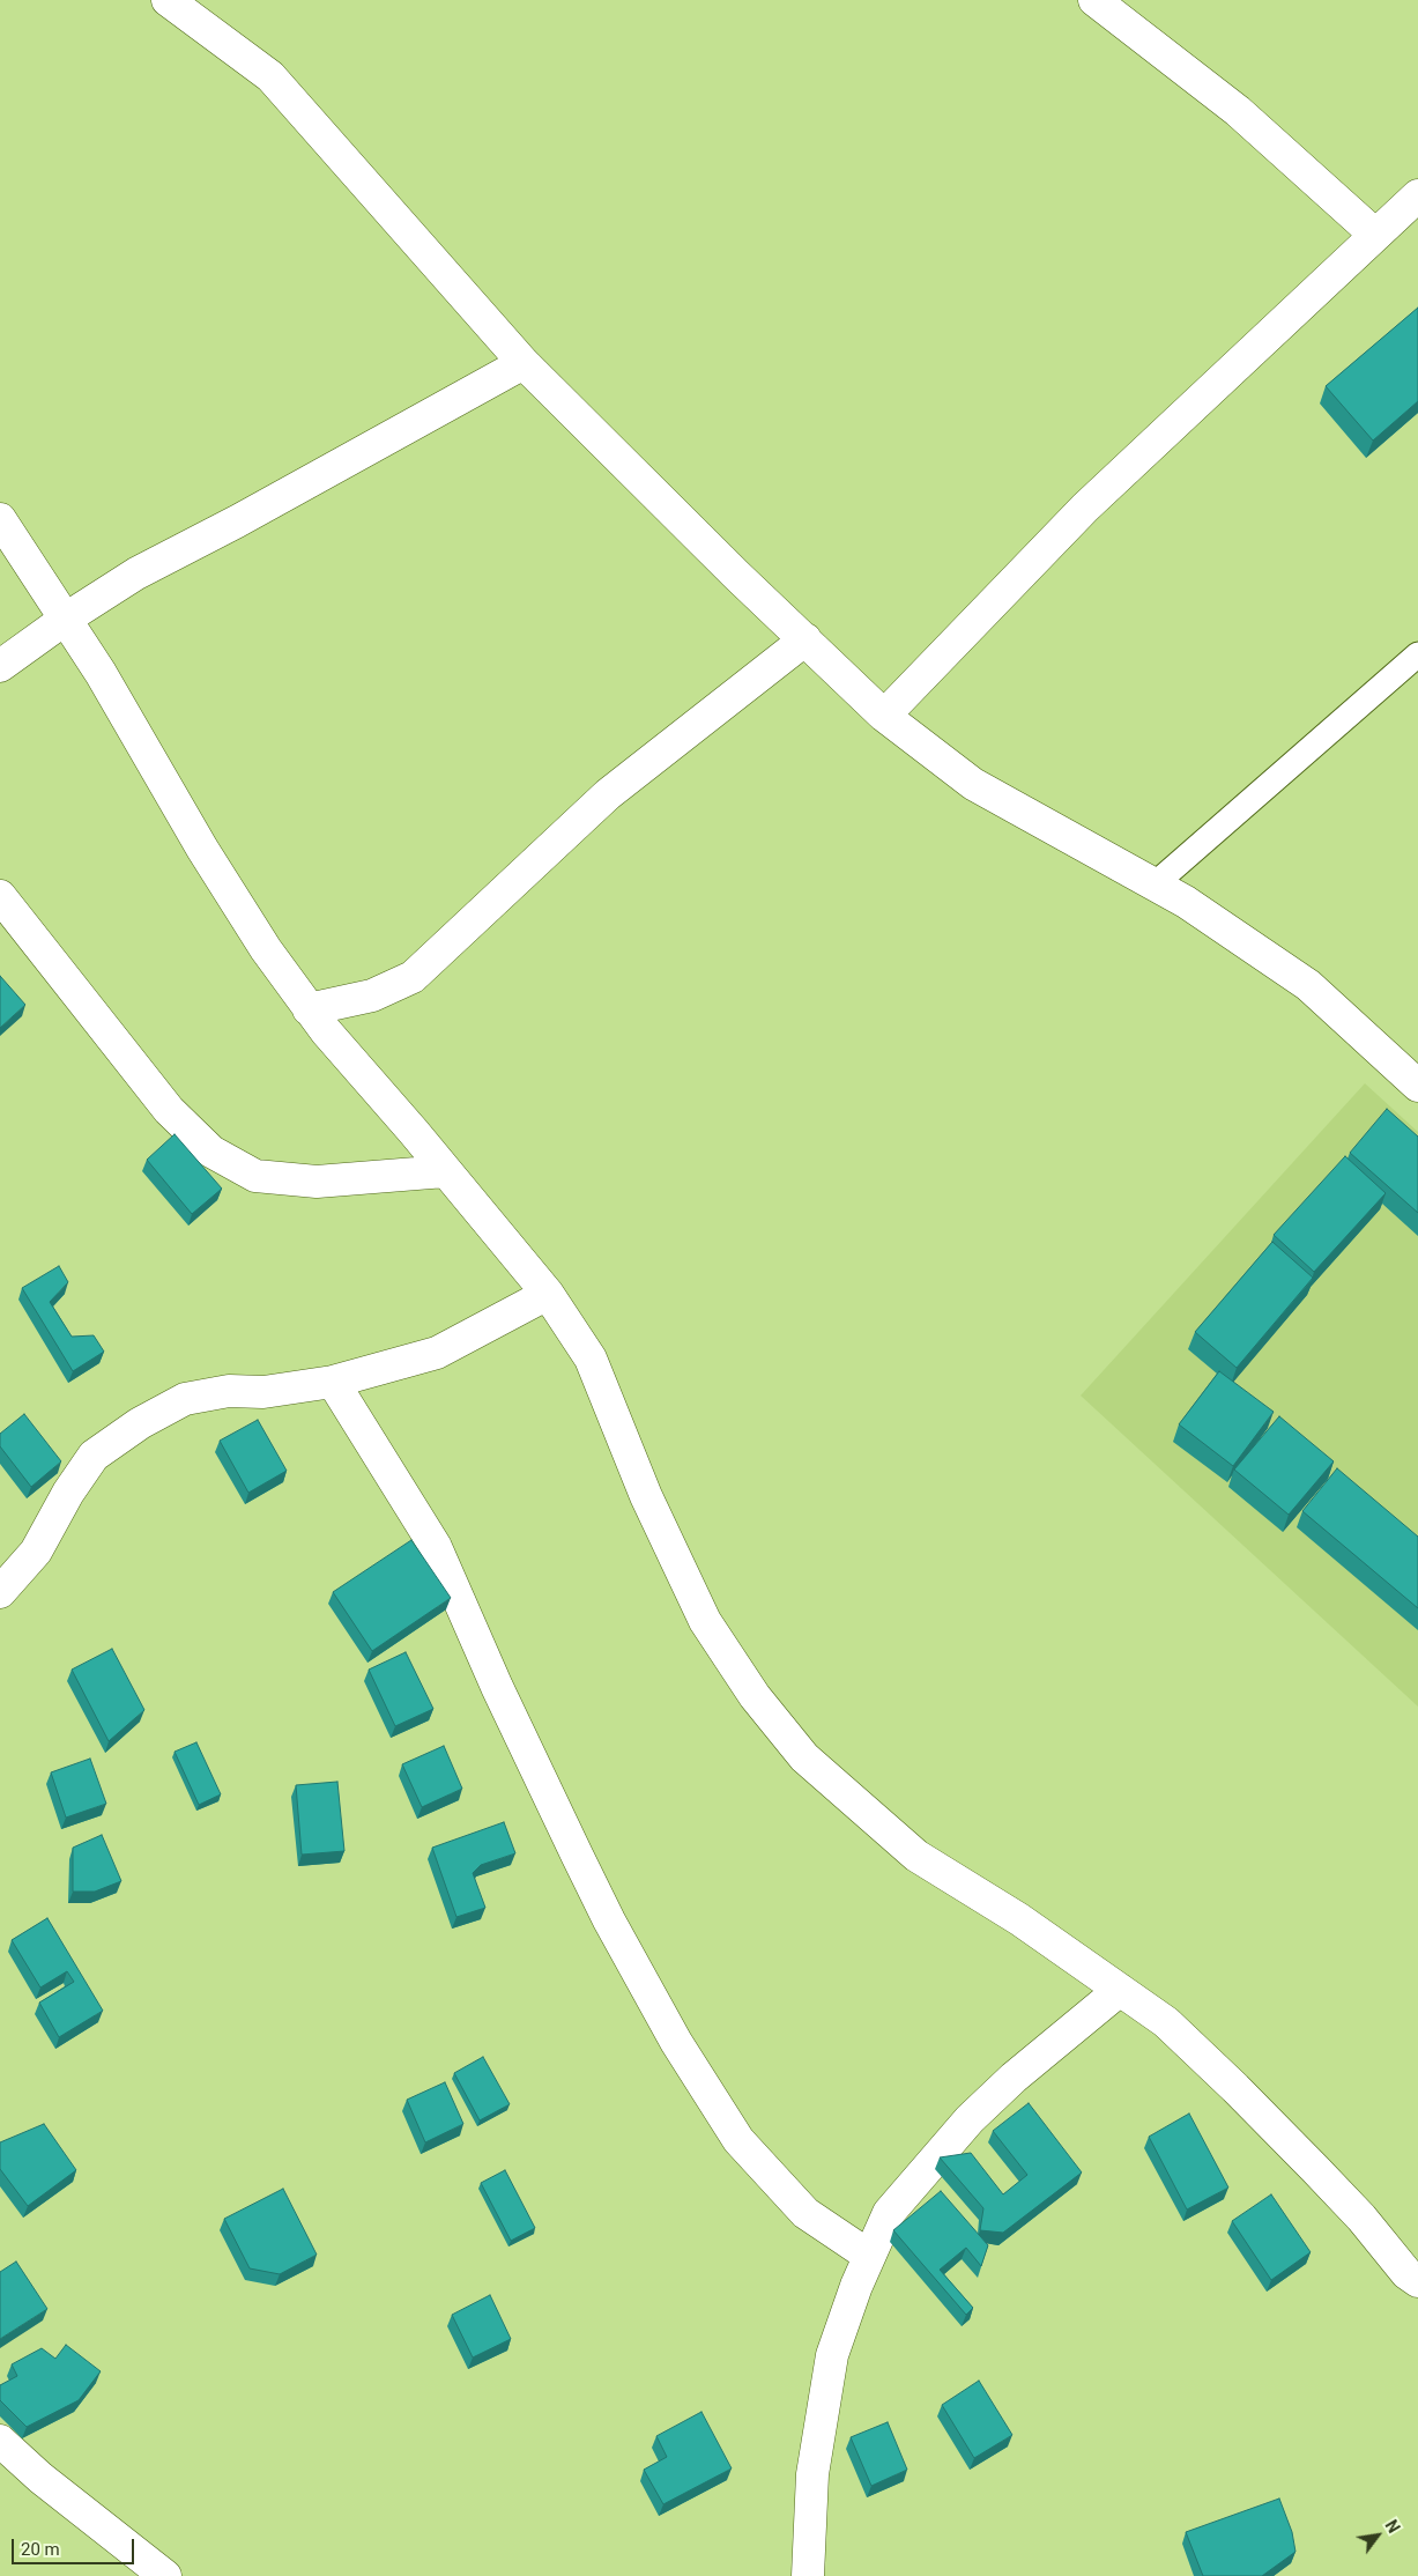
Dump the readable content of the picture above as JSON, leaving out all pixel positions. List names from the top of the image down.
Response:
{
  "scale_bar": "20 m",
  "north": "top right"
}
